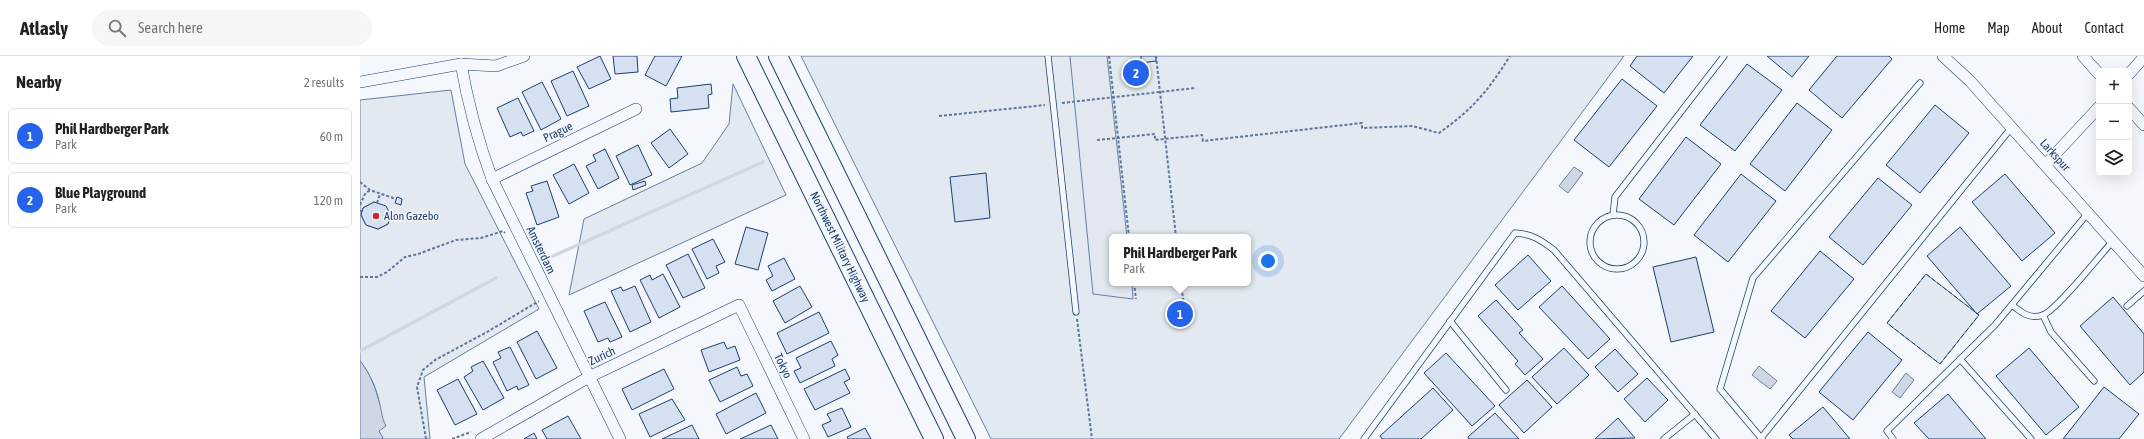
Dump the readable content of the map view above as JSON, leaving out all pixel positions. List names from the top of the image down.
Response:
{
  "streets": {
    "main road": ["Northwest Military Highway"],
    "street": [
      "Prague",
      "Larkspur",
      "Amsterdam",
      "Zurich",
      "Tokyo"
    ]
  },
  "crossings": [
    ["Prague", "Amsterdam"],
    ["Amsterdam", "Zurich"],
    ["Zurich", "Tokyo"]
  ],
  "places": ["Alon Gazebo"],
  "page": {
    "header": "Atlasly",
    "search": "Search here",
    "nav": [
      "Home",
      "Map",
      "About",
      "Contact"
    ],
    "heading": ["Nearby", "2 results"],
    "pins": ["2", "1"],
    "map_buttons": ["+", "−"],
    "list": [
      {
        "mark": "1",
        "name": "Phil Hardberger Park",
        "note": "Park",
        "value": "60 m"
      },
      {
        "mark": "2",
        "name": "Blue Playground",
        "note": "Park",
        "value": "120 m"
      }
    ],
    "popup": ["Phil Hardberger Park", "Park"]
  }
}
